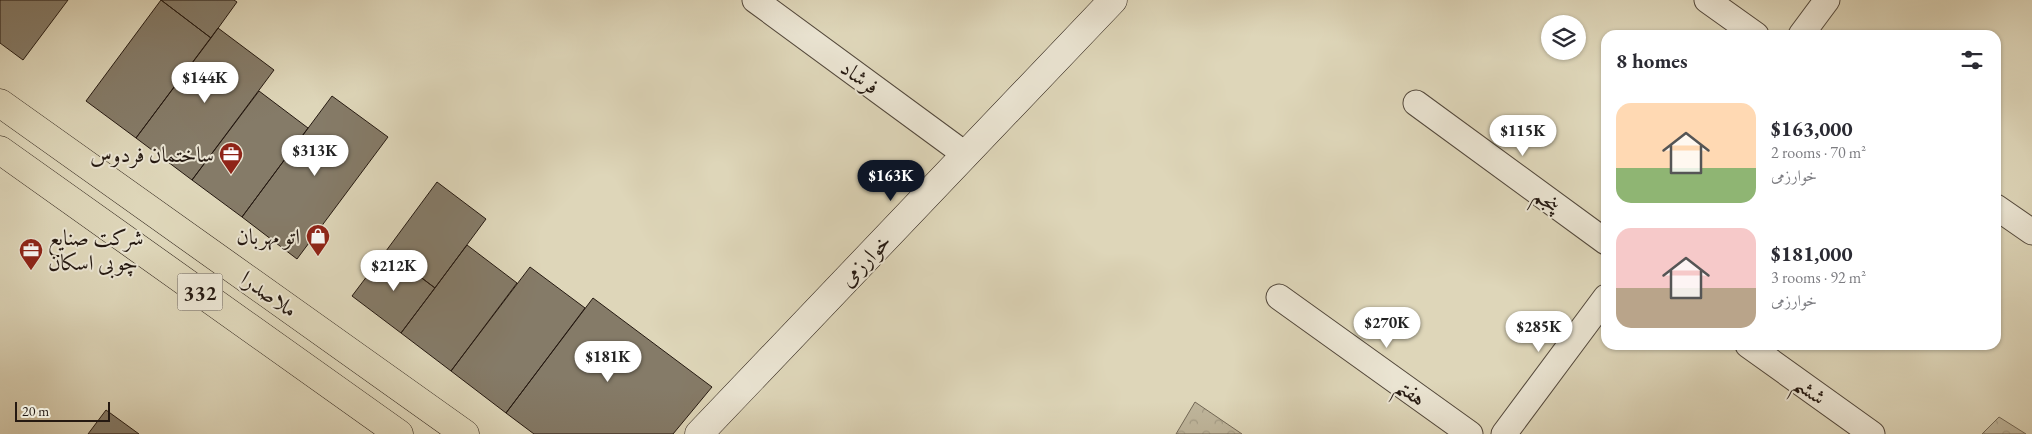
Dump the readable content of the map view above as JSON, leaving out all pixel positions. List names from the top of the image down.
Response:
{
  "streets": {
    "main road": ["332", "ملاصدرا"],
    "street": [
      "فرشاد",
      "پنجم",
      "خوارزمی",
      "ششم",
      "هفتم"
    ]
  },
  "crossings": [
    ["فرشاد", "خوارزمی"]
  ],
  "places": {
    "office": ["ساختمان فردوس", "شرکت صنایع چوبی اسکان"],
    "shop": ["اتو مهربان"]
  },
  "scale_bar": "20 m",
  "page": {
    "heading": "8 homes",
    "price": [
      "$144K",
      "$115K",
      "$313K",
      "$163K",
      "$212K",
      "$270K",
      "$285K",
      "$181K"
    ],
    "list": [
      {
        "name": "$163,000",
        "note": "2 rooms · 70 m² · خوارزمی"
      },
      {
        "name": "$181,000",
        "note": "3 rooms · 92 m² · خوارزمی"
      }
    ],
    "scale": "20 m"
  }
}
